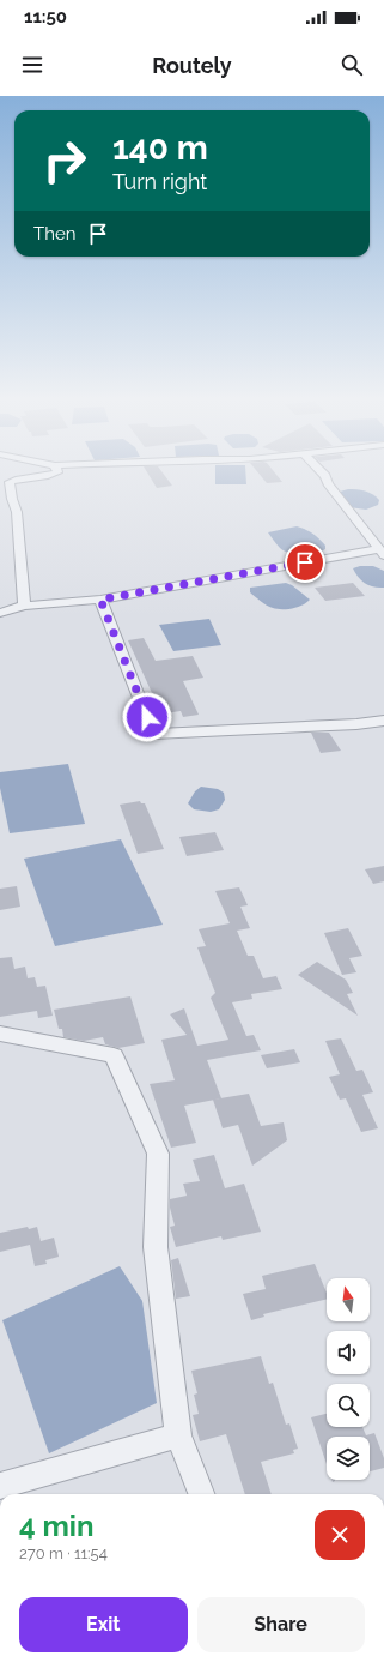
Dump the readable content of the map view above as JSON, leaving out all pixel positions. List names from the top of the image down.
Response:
{
  "north": "top",
  "page": {
    "status": "11:50",
    "header": "Routely",
    "turn": ["140 m", "Turn right"],
    "then": "Then",
    "heading": ["4 min", "270 m · 11:54"],
    "buttons": ["Exit", "Share"]
  }
}
